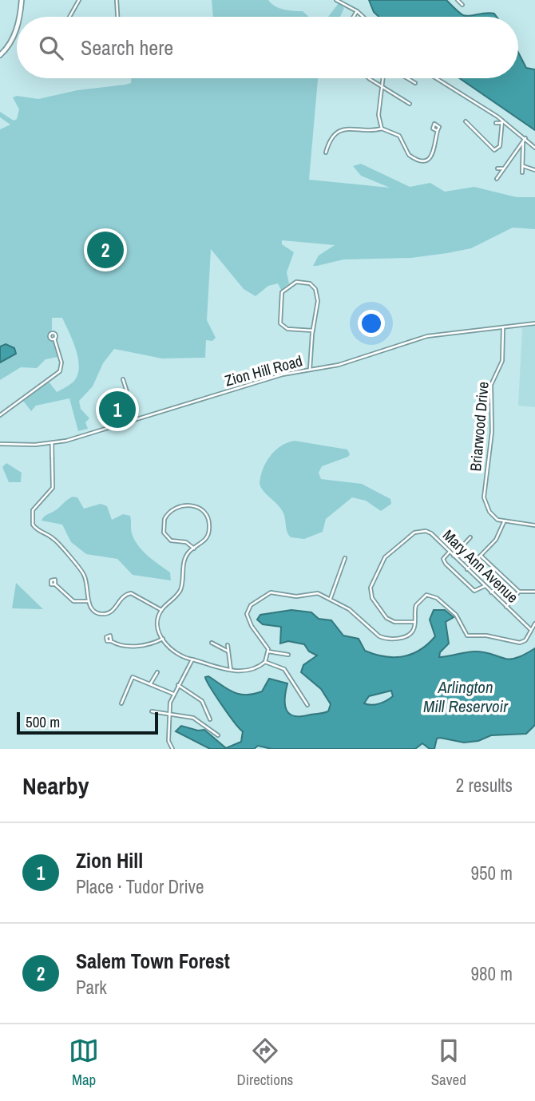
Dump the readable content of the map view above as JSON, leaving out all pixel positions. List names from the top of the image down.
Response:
{
  "streets": {
    "street": ["Zion Hill Road", "Briarwood Drive", "Mary Ann Avenue"]
  },
  "crossings": [
    ["Zion Hill Road", "Briarwood Drive"]
  ],
  "water": ["Arlington Mill Reservoir"],
  "scale_bar": "500 m",
  "page": {
    "search": "Search here",
    "pins": ["2", "1"],
    "scale": "500 m",
    "heading": ["Nearby", "2 results"],
    "list": [
      {
        "mark": "1",
        "name": "Zion Hill",
        "note": "Place · Tudor Drive",
        "value": "950 m"
      },
      {
        "mark": "2",
        "name": "Salem Town Forest",
        "note": "Park",
        "value": "980 m"
      }
    ],
    "nav": ["Map", "Directions", "Saved"]
  }
}
